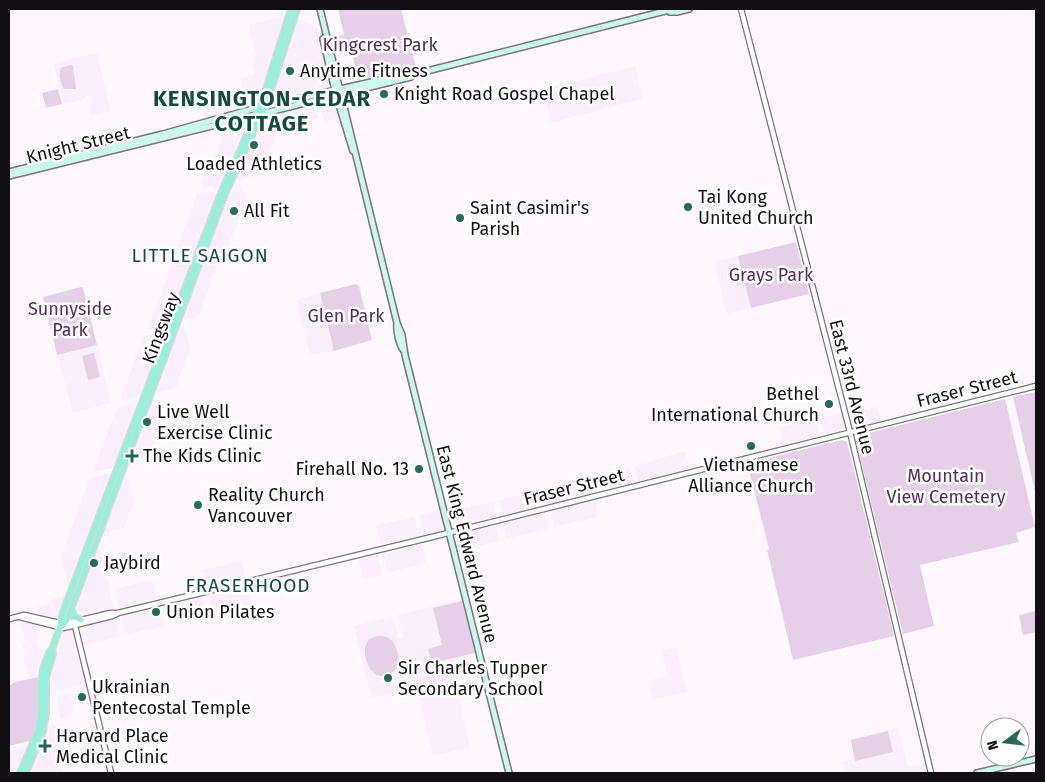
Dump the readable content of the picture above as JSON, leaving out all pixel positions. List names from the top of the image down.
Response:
{
  "streets": {
    "main road": ["Knight Street", "Kingsway", "East King Edward Avenue"],
    "street": ["East 33rd Avenue", "Fraser Street"]
  },
  "crossings": [
    ["Knight Street", "Kingsway"],
    ["Knight Street", "East King Edward Avenue"],
    ["Kingsway", "Fraser Street"],
    ["East 33rd Avenue", "Fraser Street"],
    ["Fraser Street", "East King Edward Avenue"]
  ],
  "districts": ["KENSINGTON-CEDAR COTTAGE", "LITTLE SAIGON", "FRASERHOOD"],
  "parks": [
    "Kingcrest Park",
    "Grays Park",
    "Sunnyside Park",
    "Glen Park",
    "Mountain View Cemetery"
  ],
  "places": {
    "other": [
      "Anytime Fitness",
      "Knight Road Gospel Chapel",
      "Loaded Athletics",
      "Tai Kong United Church",
      "All Fit",
      "Saint Casimir's Parish",
      "Bethel International Church",
      "Live Well Exercise Clinic",
      "Vietnamese Alliance Church",
      "Firehall No. 13",
      "Reality Church Vancouver",
      "Jaybird",
      "Union Pilates",
      "Sir Charles Tupper Secondary School",
      "Ukrainian Pentecostal Temple"
    ],
    "health": ["The Kids Clinic", "Harvard Place Medical Clinic"]
  },
  "north": "left"
}
